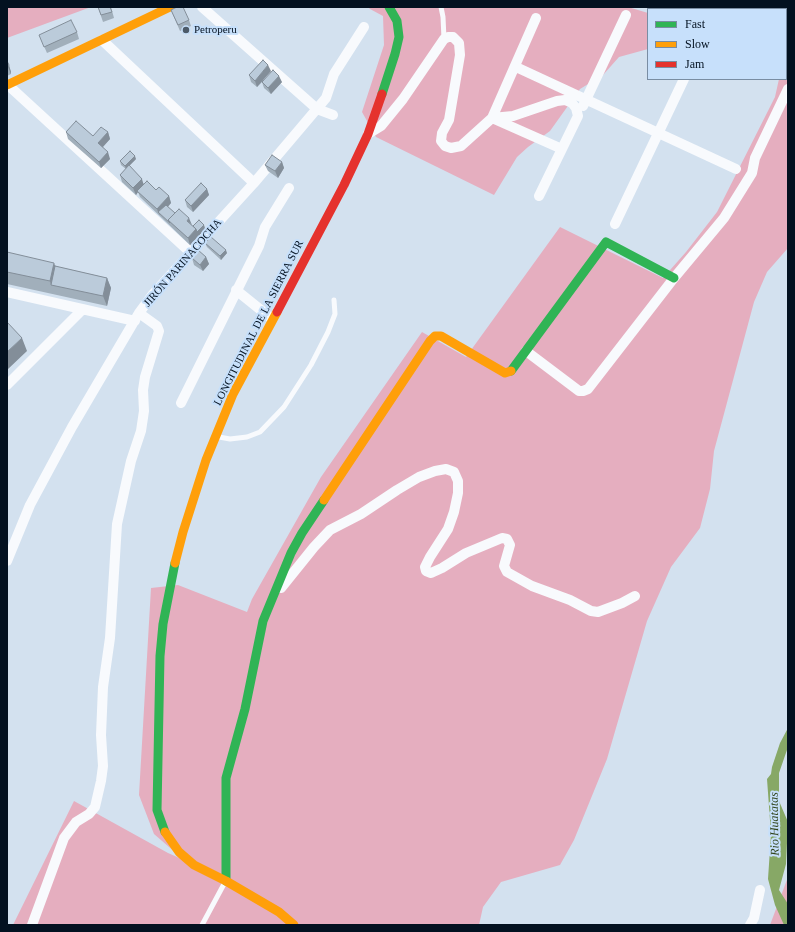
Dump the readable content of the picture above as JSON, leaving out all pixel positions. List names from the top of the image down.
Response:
{
  "streets": {
    "main road": ["LONGITUDINAL DE LA SIERRA SUR"],
    "street": ["JIRÓN PARINACOCHA"]
  },
  "water": ["Rio Huatatas"],
  "places": ["Petroperu"],
  "legend": ["Fast", "Slow", "Jam"]
}
